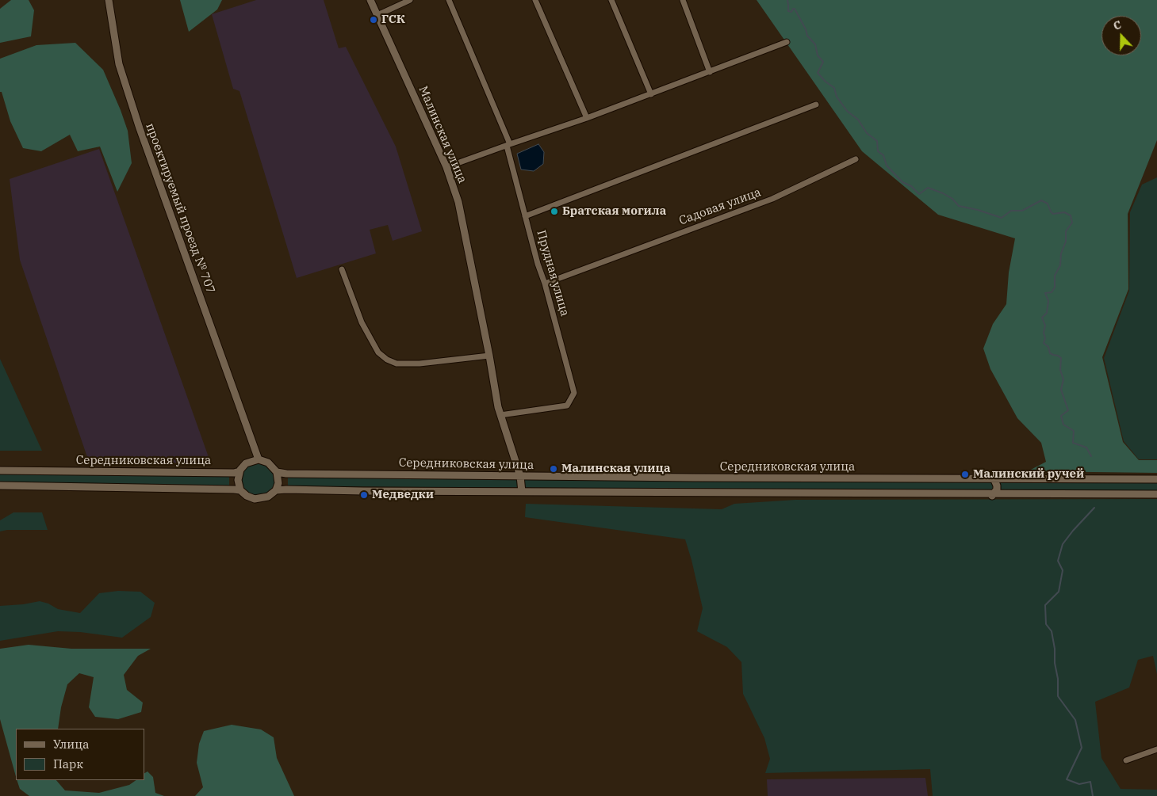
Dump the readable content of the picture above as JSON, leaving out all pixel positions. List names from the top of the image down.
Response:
{
  "streets": {
    "street": [
      "Малинская улица",
      "Садовая улица",
      "проектируемый проезд № 707",
      "Прудная улица",
      "Середниковская улица"
    ]
  },
  "crossings": [
    ["Малинская улица", "Прудная улица"],
    ["Малинская улица", "Середниковская улица"],
    ["Садовая улица", "Прудная улица"],
    ["проектируемый проезд № 707", "Середниковская улица"]
  ],
  "places": [
    "ГСК",
    "Братская могила",
    "Малинская улица",
    "Малинский ручей",
    "Медведки"
  ],
  "legend": ["Улица", "Парк"],
  "north": "top"
}
